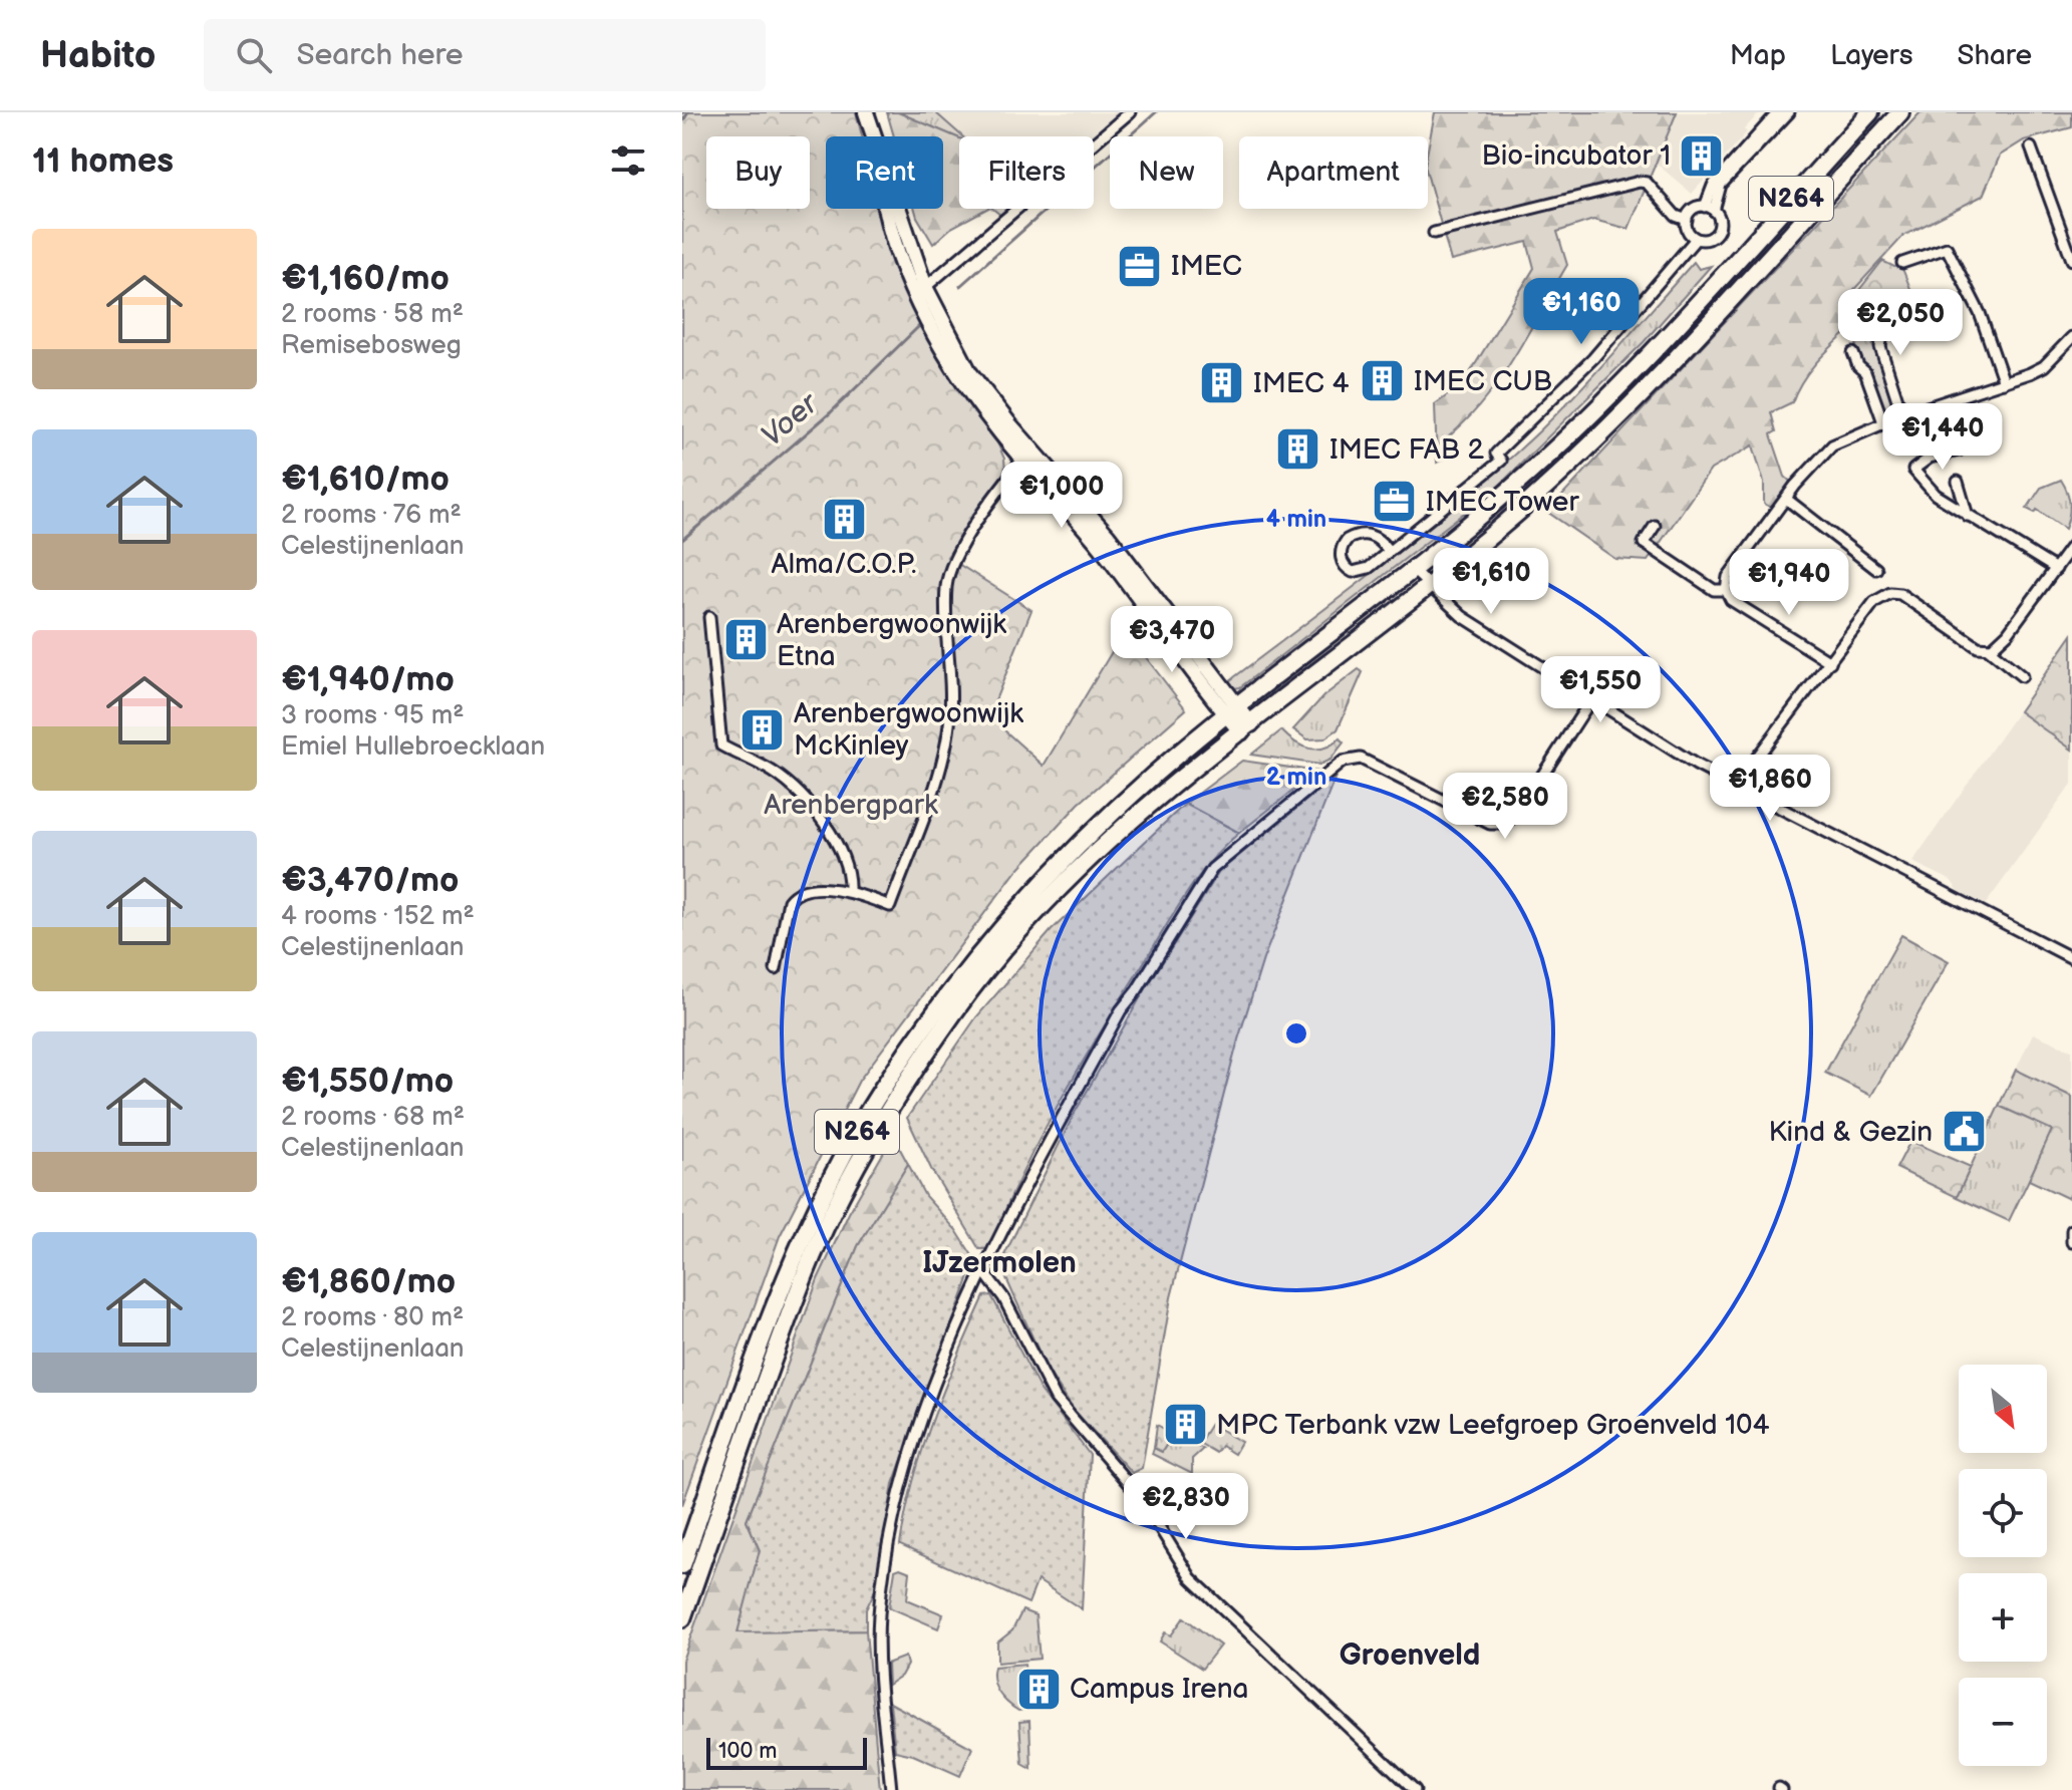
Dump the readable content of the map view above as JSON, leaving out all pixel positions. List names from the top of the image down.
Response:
{
  "streets": {
    "highway": ["N264"]
  },
  "districts": ["IJzermolen", "Groenveld"],
  "water": ["Voer"],
  "parks": ["Arenbergpark"],
  "places": {
    "building": [
      "Bio-incubator 1",
      "IMEC CUB",
      "IMEC 4",
      "IMEC FAB 2",
      "Alma/C.O.P.",
      "Arenbergwoonwijk Etna",
      "Arenbergwoonwijk McKinley",
      "MPC Terbank vzw Leefgroep Groenveld 104",
      "Campus Irena"
    ],
    "office": ["IMEC", "IMEC Tower"],
    "public building": ["Kind & Gezin"]
  },
  "scale_bar": "100 m",
  "north": "bottom right",
  "page": {
    "header": "Habito",
    "search": "Search here",
    "nav": ["Map", "Layers", "Share"],
    "heading": "11 homes",
    "chip": [
      "Buy",
      "Rent",
      "Filters",
      "New",
      "Apartment"
    ],
    "list": [
      {
        "name": "€1,160/mo",
        "note": "2 rooms · 58 m² · Remisebosweg"
      },
      {
        "name": "€1,610/mo",
        "note": "2 rooms · 76 m² · Celestijnenlaan"
      },
      {
        "name": "€1,940/mo",
        "note": "3 rooms · 95 m² · Emiel Hullebroecklaan"
      },
      {
        "name": "€3,470/mo",
        "note": "4 rooms · 152 m² · Celestijnenlaan"
      },
      {
        "name": "€1,550/mo",
        "note": "2 rooms · 68 m² · Celestijnenlaan"
      },
      {
        "name": "€1,860/mo",
        "note": "2 rooms · 80 m² · Celestijnenlaan"
      }
    ],
    "price": [
      "€1,160",
      "€2,050",
      "€1,440",
      "€1,000",
      "€1,610",
      "€1,940",
      "€3,470",
      "€1,550",
      "€1,860",
      "€2,580",
      "€2,830"
    ],
    "map_buttons": ["+", "−"],
    "scale": "100 m"
  },
  "rings": ["4 min", "2 min"]
}
